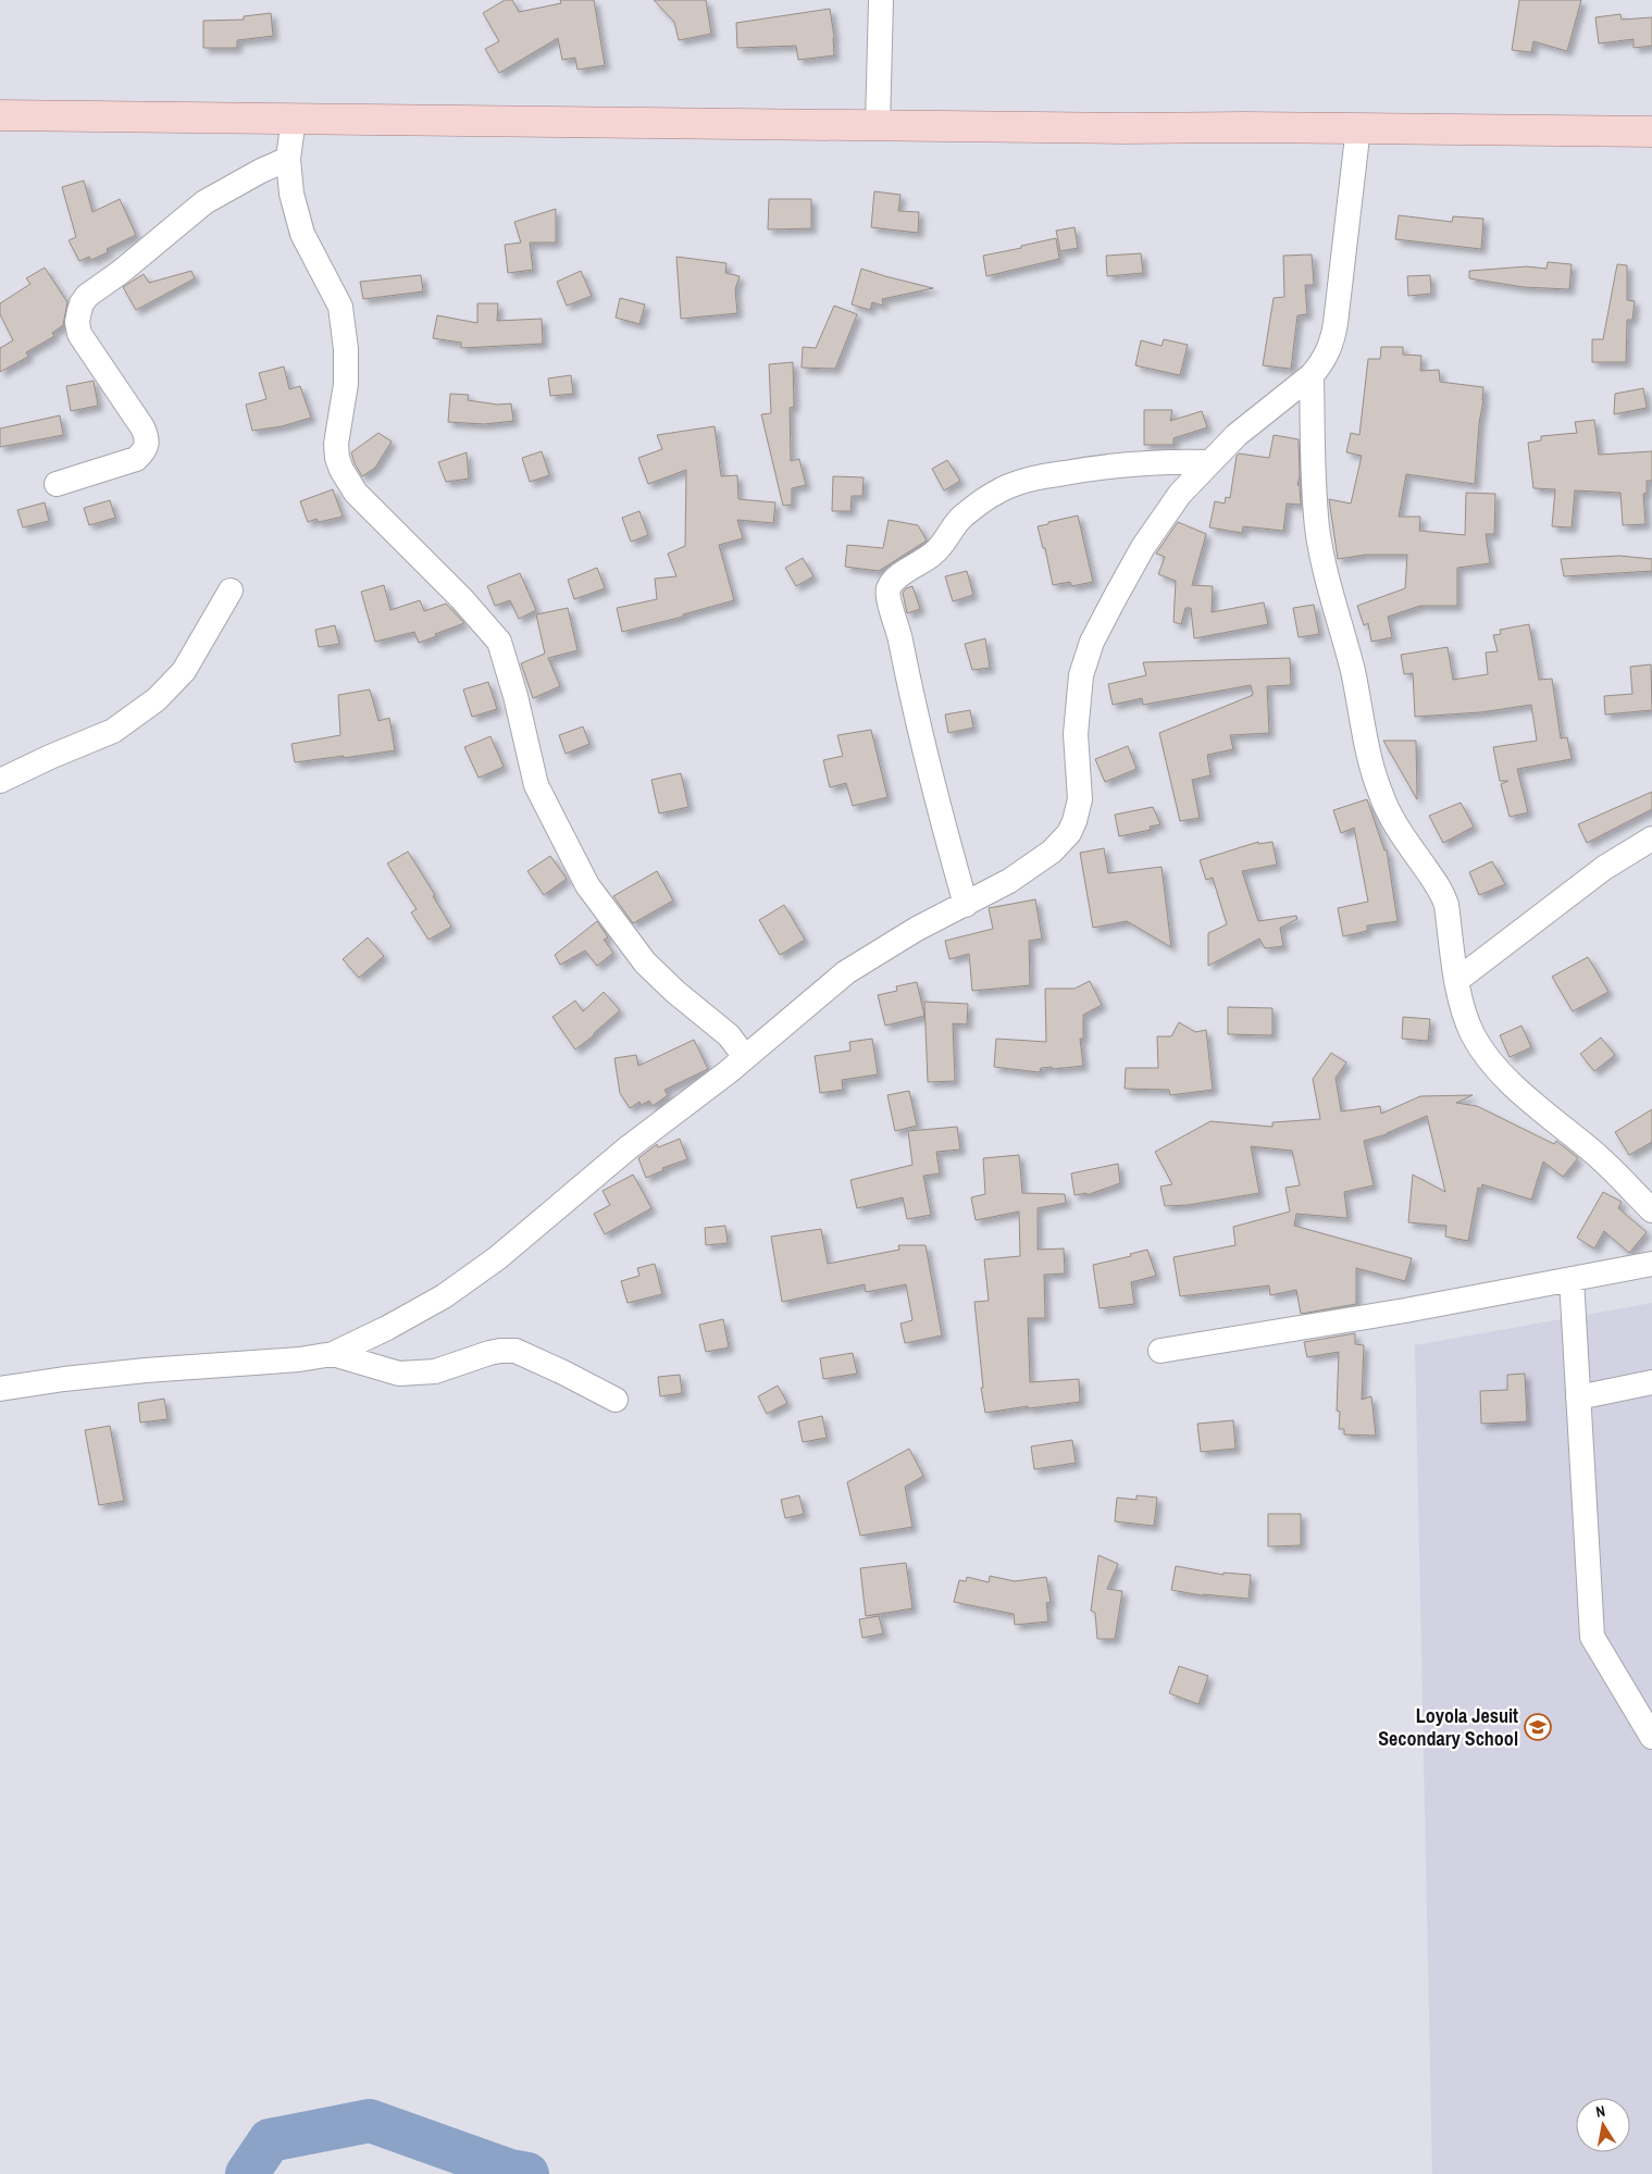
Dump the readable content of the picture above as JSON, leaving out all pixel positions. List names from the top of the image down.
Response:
{
  "places": {
    "school or university": ["Loyola Jesuit Secondary School"]
  },
  "north": "top"
}
